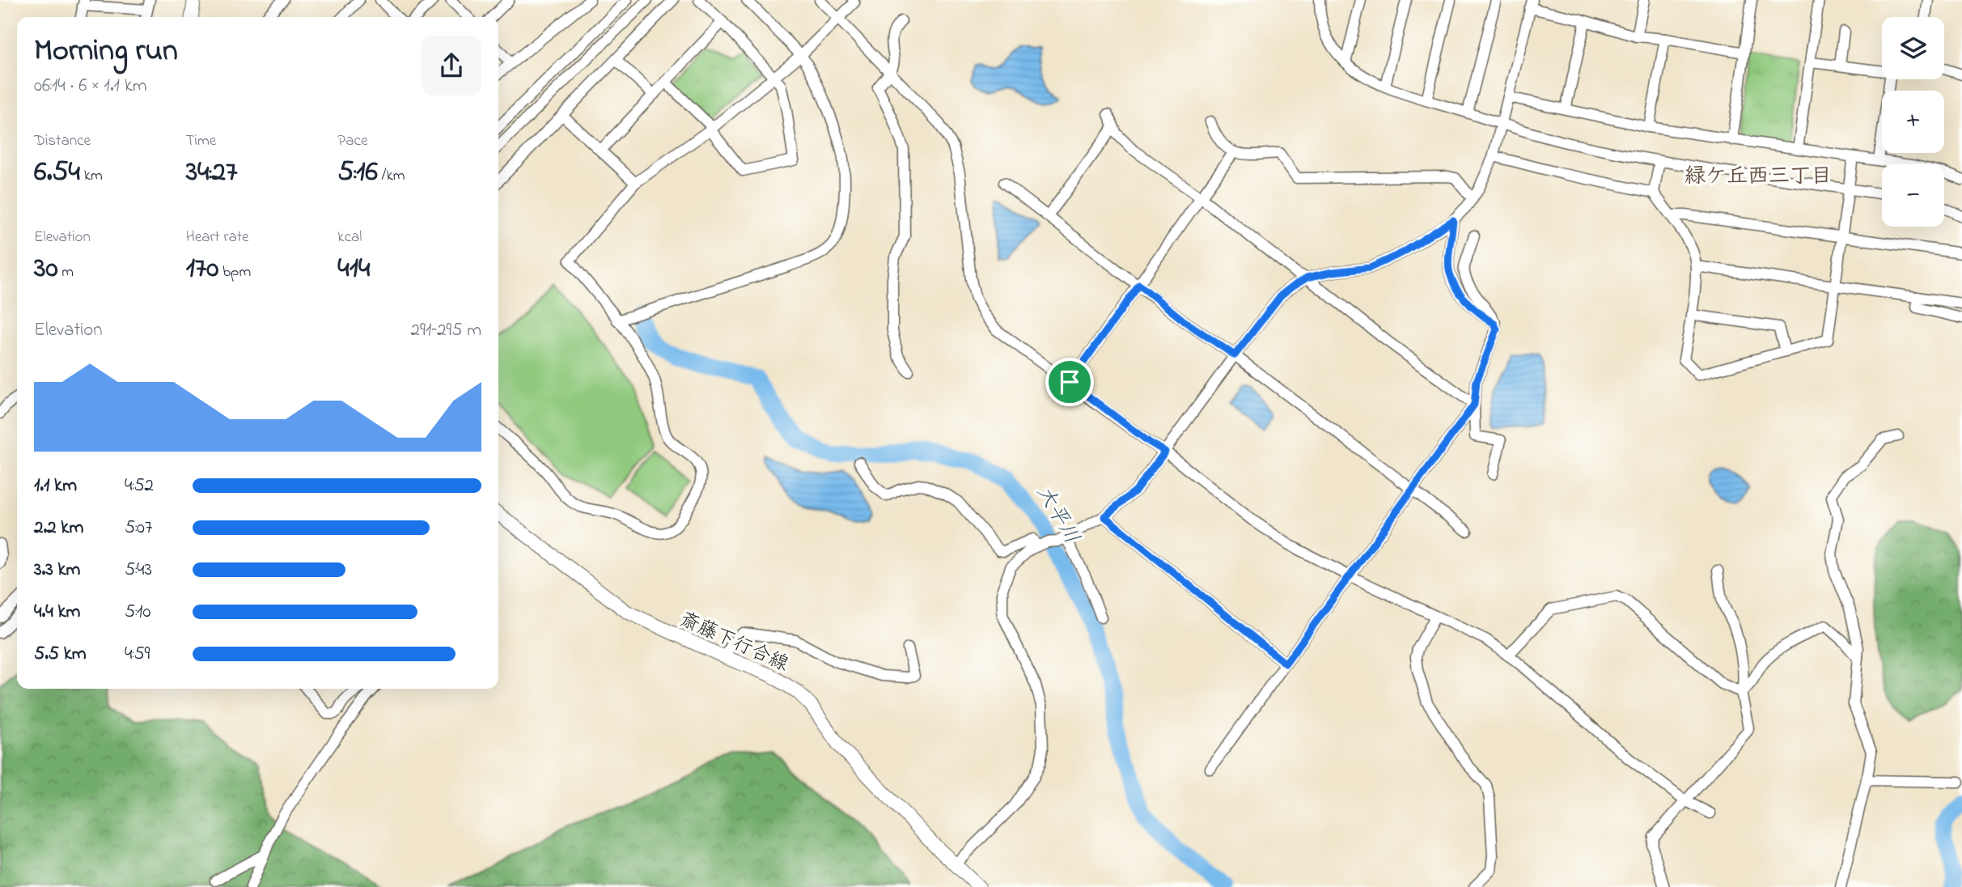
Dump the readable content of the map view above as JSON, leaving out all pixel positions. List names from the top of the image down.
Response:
{
  "streets": {
    "main road": ["斎藤下行合線"]
  },
  "districts": ["緑ケ丘西三丁目"],
  "water": ["大平川"],
  "page": {
    "map_buttons": ["+", "−"],
    "heading": ["Morning run", "06:14 · 6 × 1.1 km"],
    "stats": [
      ["Distance", "6.54 km"],
      ["Time", "34:27"],
      ["Pace", "5:16 /km"],
      ["Elevation", "30 m"],
      ["Heart rate", "170 bpm"],
      ["kcal", "414"]
    ],
    "chart": ["Elevation", "291–295 m"],
    "list": [
      {
        "name": "1.1 km",
        "note": "4:52"
      },
      {
        "name": "2.2 km",
        "note": "5:07"
      },
      {
        "name": "3.3 km",
        "note": "5:43"
      },
      {
        "name": "4.4 km",
        "note": "5:10"
      },
      {
        "name": "5.5 km",
        "note": "4:59"
      }
    ]
  }
}
